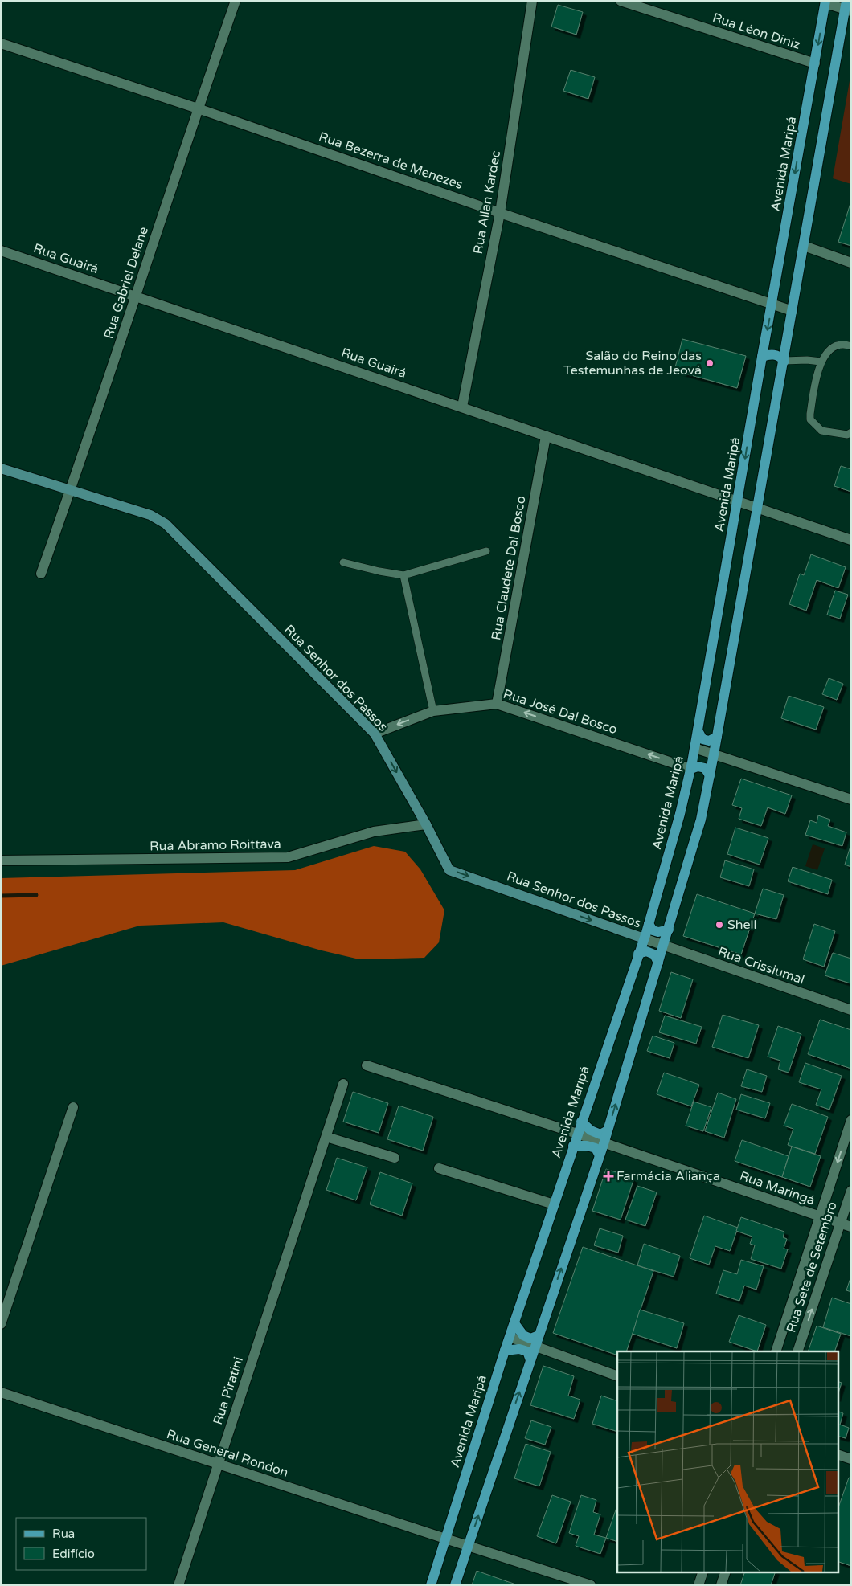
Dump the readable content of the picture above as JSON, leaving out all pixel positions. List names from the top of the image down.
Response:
{
  "streets": {
    "main road": ["Avenida Maripá"],
    "street": [
      "Rua Léon Diniz",
      "Rua Bezerra de Menezes",
      "Rua Allan Kardec",
      "Rua Guairá",
      "Rua Gabriel Delane",
      "Rua Claudete Dal Bosco",
      "Rua Senhor dos Passos",
      "Rua José Dal Bosco",
      "Rua Abramo Roittava",
      "Rua Crissiumal",
      "Rua Maringá",
      "Rua Sete de Setembro",
      "Rua Piratini",
      "Rua General Rondon"
    ]
  },
  "crossings": [
    ["Rua Léon Diniz", "Avenida Maripá"],
    ["Rua Bezerra de Menezes", "Avenida Maripá"],
    ["Rua Bezerra de Menezes", "Rua Allan Kardec"],
    ["Rua Bezerra de Menezes", "Rua Gabriel Delane"],
    ["Avenida Maripá", "Rua Guairá"],
    ["Avenida Maripá", "Rua Senhor dos Passos"],
    ["Avenida Maripá", "Rua José Dal Bosco"],
    ["Avenida Maripá", "Rua Crissiumal"],
    ["Avenida Maripá", "Rua Maringá"],
    ["Avenida Maripá", "Rua General Rondon"],
    ["Rua Allan Kardec", "Rua Guairá"],
    ["Rua Guairá", "Rua Gabriel Delane"],
    ["Rua Guairá", "Rua Claudete Dal Bosco"],
    ["Rua Gabriel Delane", "Rua Senhor dos Passos"],
    ["Rua Claudete Dal Bosco", "Rua José Dal Bosco"],
    ["Rua Senhor dos Passos", "Rua José Dal Bosco"],
    ["Rua Senhor dos Passos", "Rua Abramo Roittava"],
    ["Rua Senhor dos Passos", "Rua Crissiumal"],
    ["Rua Maringá", "Rua Sete de Setembro"],
    ["Rua Piratini", "Rua General Rondon"]
  ],
  "one_way": ["Rua Senhor dos Passos", "Rua José Dal Bosco"],
  "places": {
    "other": ["Salão do Reino das Testemunhas de Jeová", "Shell"],
    "health": ["Farmácia Aliança"]
  },
  "legend": ["Rua", "Edifício"]
}
